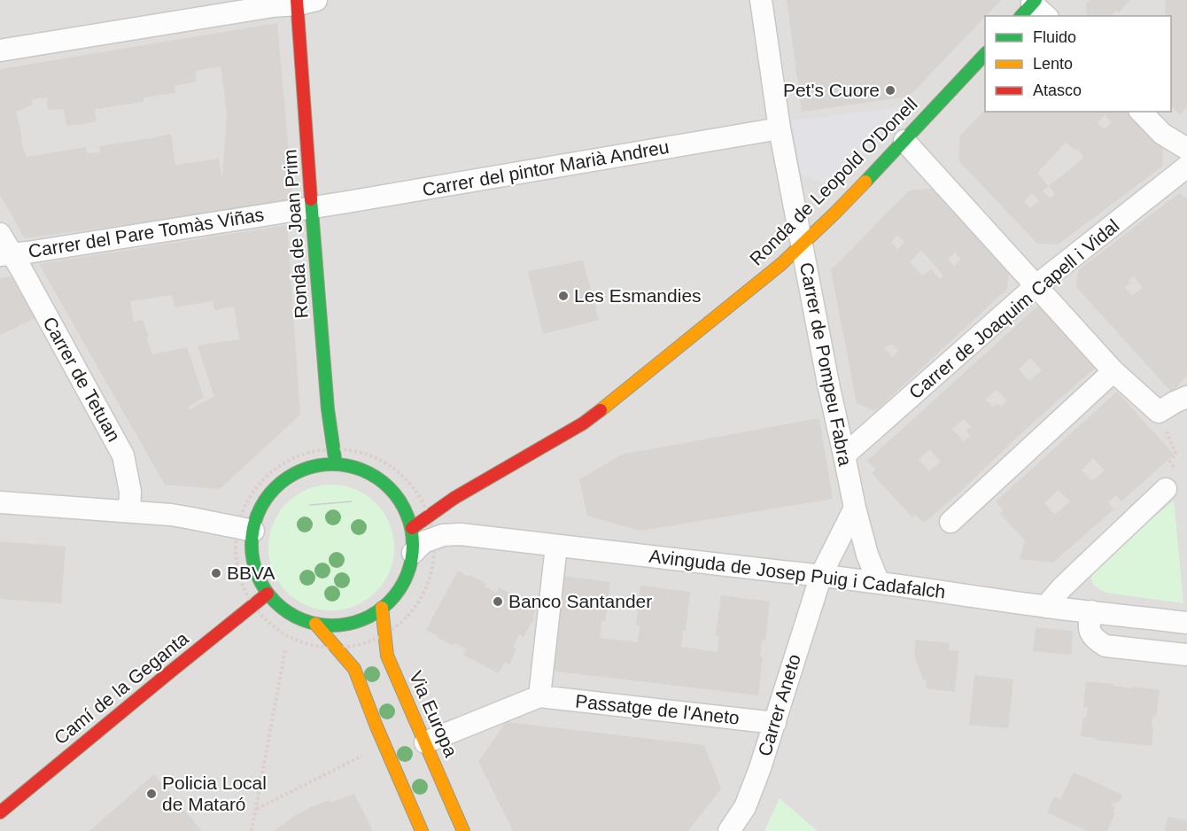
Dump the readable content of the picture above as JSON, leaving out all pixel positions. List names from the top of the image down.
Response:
{
  "streets": {
    "street": [
      "Carrer del pintor Marià Andreu",
      "Ronda de Leopold O'Donell",
      "Carrer del Pare Tomàs Viñas",
      "Ronda de Joan Prim",
      "Carrer de Joaquim Capell i Vidal",
      "Carrer de Pompeu Fabra",
      "Carrer de Tetuan",
      "Avinguda de Josep Puig i Cadafalch",
      "Camí de la Geganta",
      "Carrer Aneto",
      "Passatge de l'Aneto",
      "Via Europa"
    ]
  },
  "crossings": [
    ["Carrer del pintor Marià Andreu", "Carrer del Pare Tomàs Viñas"],
    ["Carrer del pintor Marià Andreu", "Ronda de Joan Prim"],
    ["Carrer del pintor Marià Andreu", "Carrer de Pompeu Fabra"],
    ["Ronda de Leopold O'Donell", "Ronda de Joan Prim"],
    ["Ronda de Leopold O'Donell", "Carrer de Pompeu Fabra"],
    ["Ronda de Leopold O'Donell", "Avinguda de Josep Puig i Cadafalch"],
    ["Ronda de Leopold O'Donell", "Camí de la Geganta"],
    ["Ronda de Leopold O'Donell", "Via Europa"],
    ["Carrer del Pare Tomàs Viñas", "Ronda de Joan Prim"],
    ["Carrer del Pare Tomàs Viñas", "Carrer de Tetuan"],
    ["Ronda de Joan Prim", "Avinguda de Josep Puig i Cadafalch"],
    ["Ronda de Joan Prim", "Camí de la Geganta"],
    ["Ronda de Joan Prim", "Via Europa"],
    ["Carrer de Joaquim Capell i Vidal", "Carrer de Pompeu Fabra"],
    ["Carrer de Pompeu Fabra", "Avinguda de Josep Puig i Cadafalch"],
    ["Avinguda de Josep Puig i Cadafalch", "Camí de la Geganta"],
    ["Avinguda de Josep Puig i Cadafalch", "Carrer Aneto"],
    ["Avinguda de Josep Puig i Cadafalch", "Via Europa"],
    ["Camí de la Geganta", "Via Europa"],
    ["Carrer Aneto", "Passatge de l'Aneto"],
    ["Passatge de l'Aneto", "Via Europa"]
  ],
  "places": [
    "Pet's Cuore",
    "Les Esmandies",
    "BBVA",
    "Banco Santander",
    "Policia Local de Mataró"
  ],
  "legend": ["Fluido", "Lento", "Atasco"]
}
